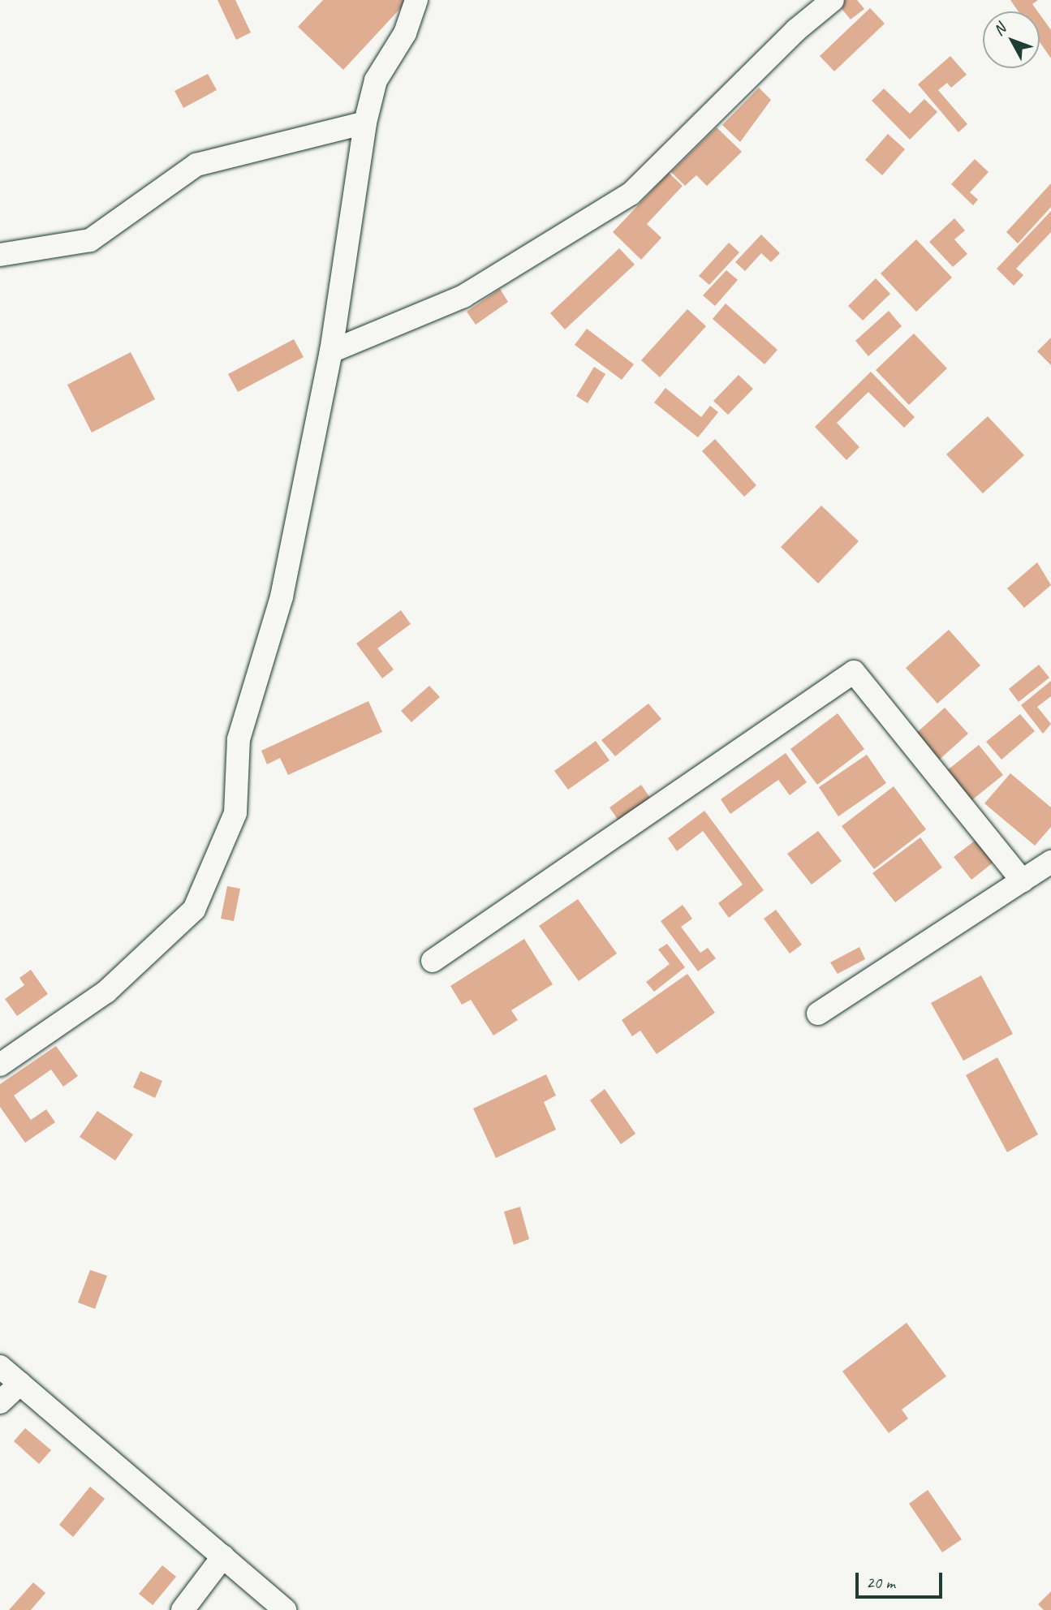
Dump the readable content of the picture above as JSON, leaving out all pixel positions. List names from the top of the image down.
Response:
{
  "scale_bar": "20 m",
  "north": "top left"
}
